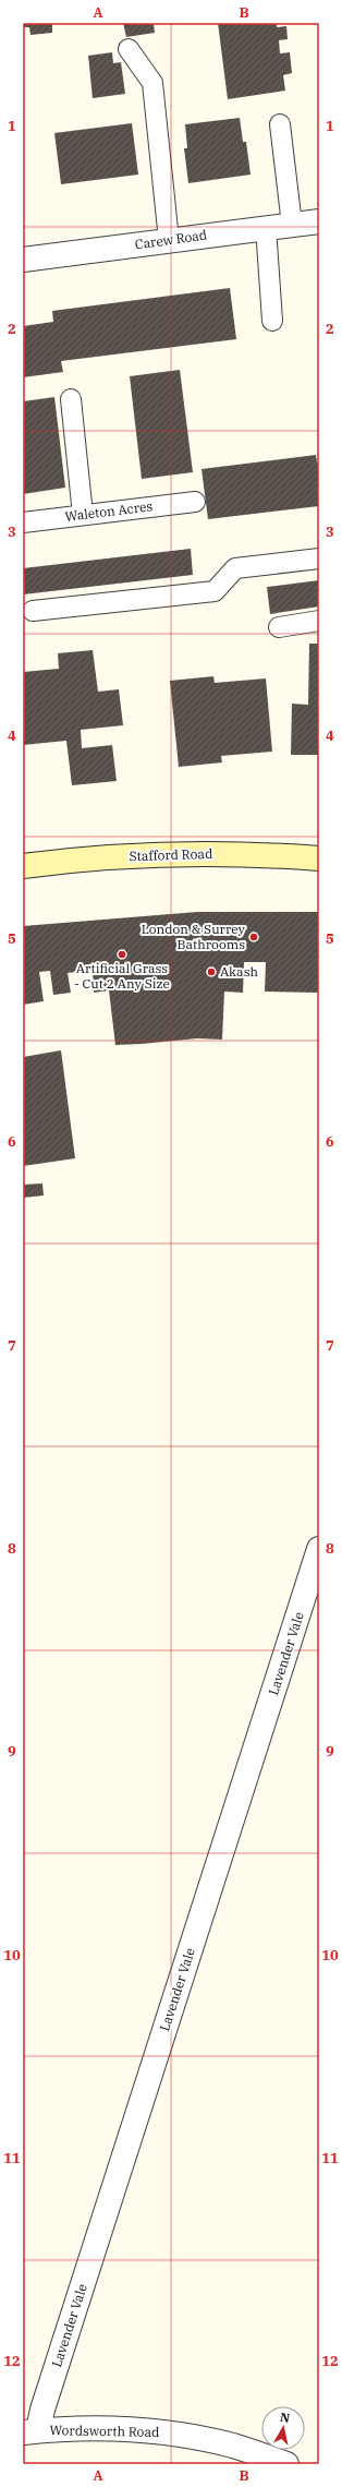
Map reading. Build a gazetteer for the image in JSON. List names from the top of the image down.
{
  "streets": {
    "main road": ["Stafford Road"],
    "street": ["Carew Road", "Lavender Vale", "Wordsworth Road"],
    "lane": ["Waleton Acres"]
  },
  "crossings": [
    ["Lavender Vale", "Wordsworth Road"]
  ],
  "places": ["London & Surrey Bathrooms", "Artificial Grass - Cut 2 Any Size", "Akash"],
  "north": "top",
  "grid": {
    "columns": ["A", "B"],
    "rows": [
      "1",
      "2",
      "3",
      "4",
      "5",
      "6",
      "7",
      "8",
      "9",
      "10",
      "11",
      "12"
    ]
  }
}
